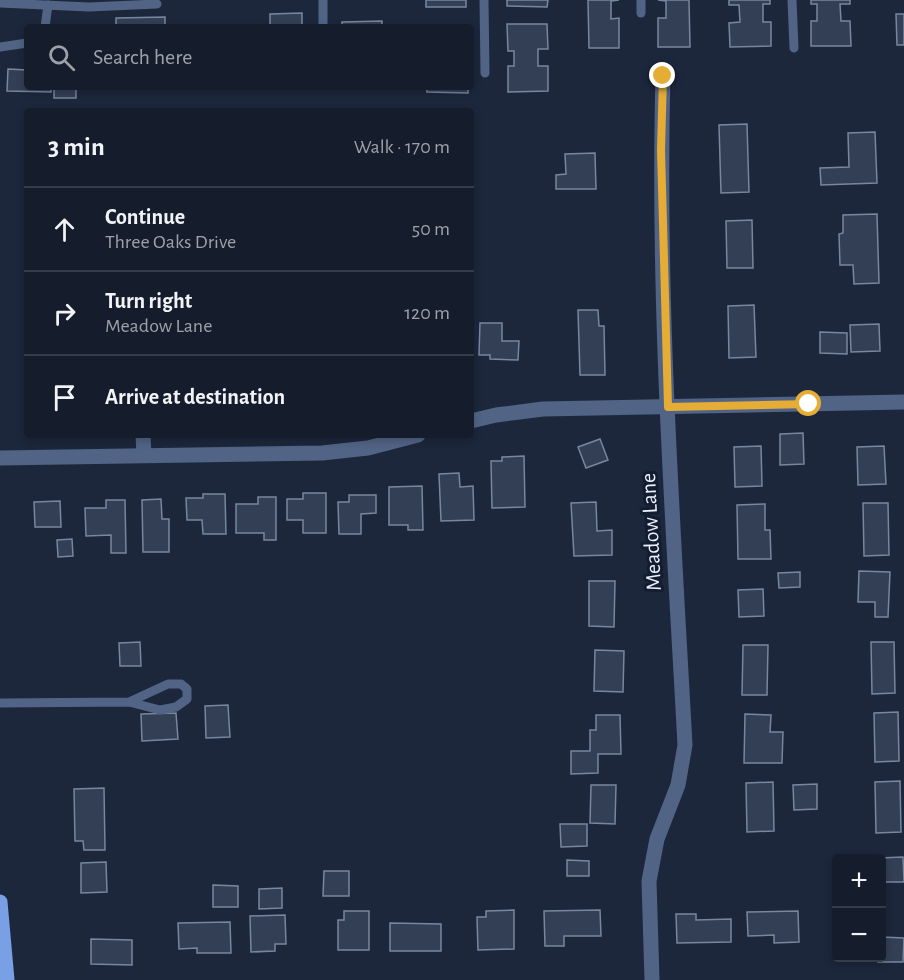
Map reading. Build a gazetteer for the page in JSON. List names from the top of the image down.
{
  "streets": {
    "street": ["Meadow Lane"]
  },
  "page": {
    "search": "Search here",
    "heading": ["3 min", "Walk · 170 m"],
    "list": [
      ["Continue", "Three Oaks Drive", "50 m"],
      ["Turn right", "Meadow Lane", "120 m"],
      "Arrive at destination"
    ],
    "map_buttons": ["+", "−"]
  }
}
